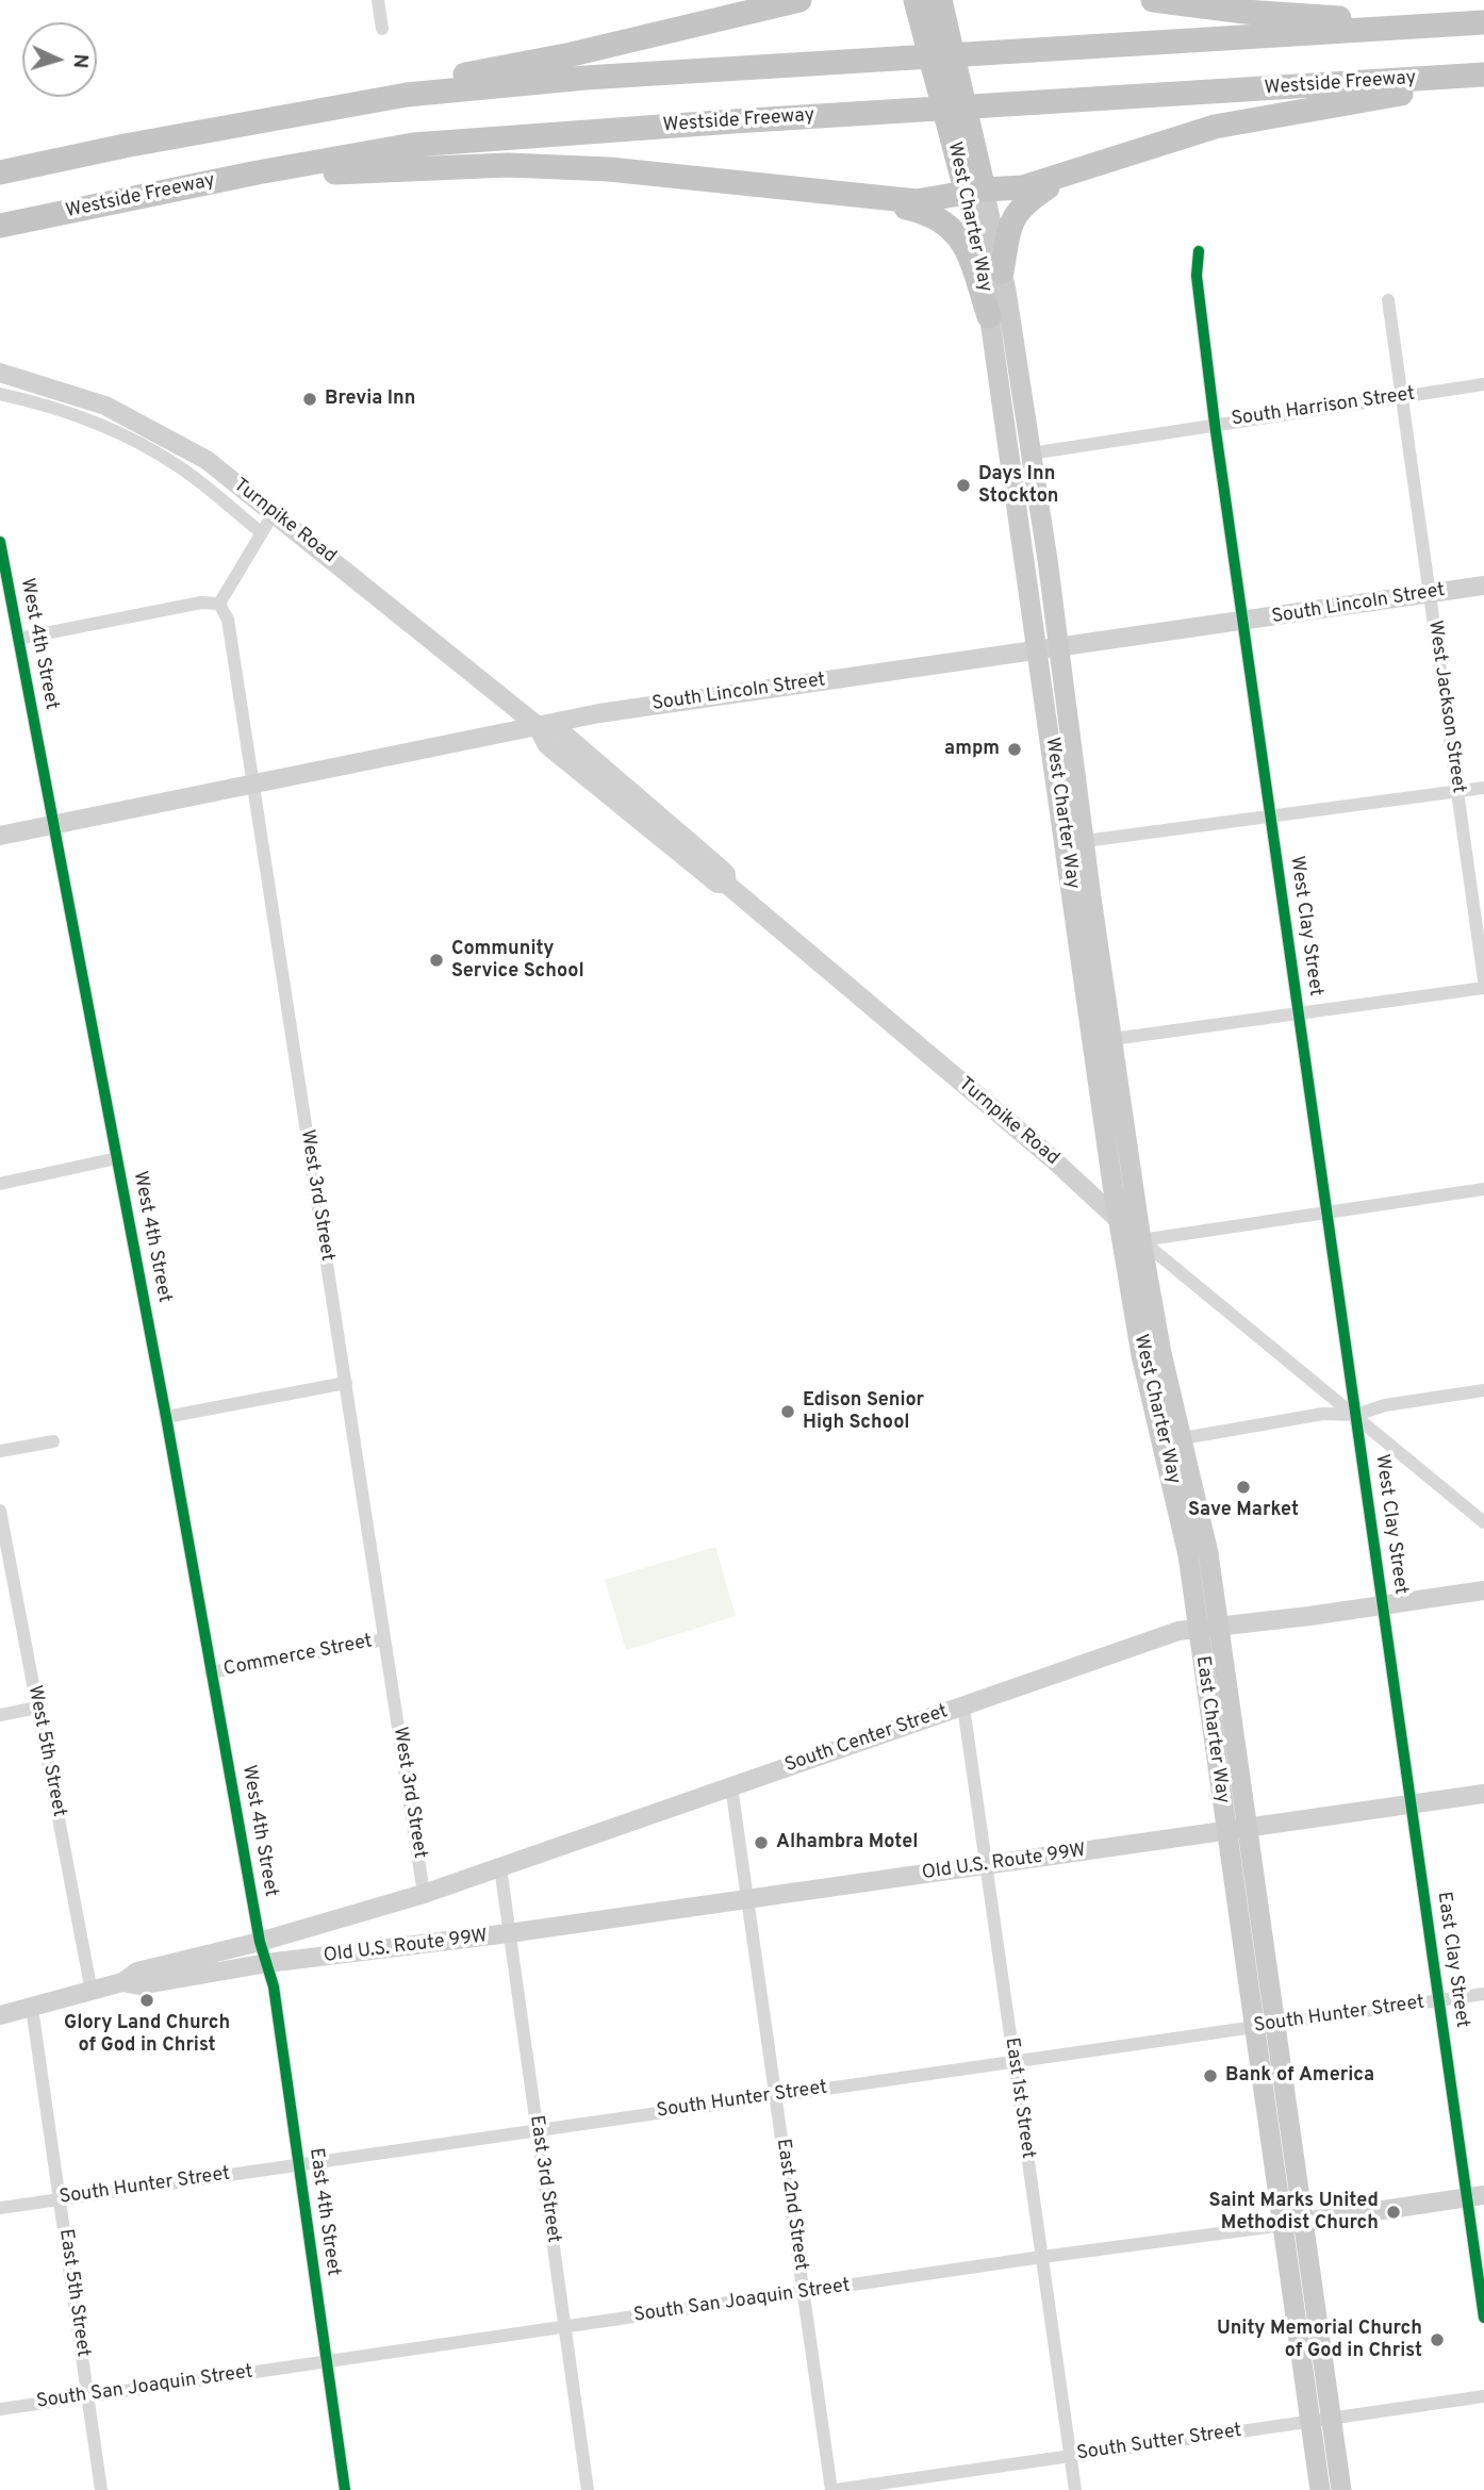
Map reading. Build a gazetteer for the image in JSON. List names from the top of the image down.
{
  "streets": {
    "highway": ["Westside Freeway", "West Charter Way"],
    "main road": ["East Charter Way"],
    "street": [
      "South Harrison Street",
      "Turnpike Road",
      "South Lincoln Street",
      "West 4th Street",
      "West Jackson Street",
      "West Clay Street",
      "West 3rd Street",
      "Commerce Street",
      "South Center Street",
      "West 5th Street",
      "Old U.S. Route 99W",
      "East Clay Street",
      "South Hunter Street",
      "East 1st Street",
      "East 3rd Street",
      "East 2nd Street",
      "East 4th Street",
      "East 5th Street",
      "South San Joaquin Street",
      "South Sutter Street"
    ]
  },
  "crossings": [
    ["West Charter Way", "South Harrison Street"],
    ["West Charter Way", "Turnpike Road"],
    ["West Charter Way", "South Lincoln Street"],
    ["West Charter Way", "East Charter Way"],
    ["West Charter Way", "South Center Street"],
    ["South Harrison Street", "West Jackson Street"],
    ["South Harrison Street", "West Clay Street"],
    ["Turnpike Road", "South Lincoln Street"],
    ["Turnpike Road", "West Clay Street"],
    ["South Lincoln Street", "West 4th Street"],
    ["South Lincoln Street", "West Jackson Street"],
    ["South Lincoln Street", "West Clay Street"],
    ["South Lincoln Street", "West 3rd Street"],
    ["West 4th Street", "Commerce Street"],
    ["West 4th Street", "South Center Street"],
    ["West 4th Street", "Old U.S. Route 99W"],
    ["West 4th Street", "East 4th Street"],
    ["West Clay Street", "South Center Street"],
    ["West Clay Street", "East Clay Street"],
    ["West 3rd Street", "Commerce Street"],
    ["West 3rd Street", "South Center Street"],
    ["East Charter Way", "South Center Street"],
    ["East Charter Way", "Old U.S. Route 99W"],
    ["South Center Street", "Old U.S. Route 99W"],
    ["South Center Street", "East Clay Street"],
    ["South Center Street", "East 1st Street"],
    ["South Center Street", "East 3rd Street"],
    ["South Center Street", "East 2nd Street"],
    ["South Center Street", "East 4th Street"],
    ["West 5th Street", "Old U.S. Route 99W"],
    ["Old U.S. Route 99W", "East Clay Street"],
    ["Old U.S. Route 99W", "East 1st Street"],
    ["Old U.S. Route 99W", "East 3rd Street"],
    ["Old U.S. Route 99W", "East 2nd Street"],
    ["Old U.S. Route 99W", "East 4th Street"],
    ["Old U.S. Route 99W", "East 5th Street"],
    ["East Clay Street", "South Hunter Street"],
    ["East Clay Street", "South San Joaquin Street"],
    ["South Hunter Street", "East 1st Street"],
    ["South Hunter Street", "East 3rd Street"],
    ["South Hunter Street", "East 2nd Street"],
    ["South Hunter Street", "East 4th Street"],
    ["South Hunter Street", "East 5th Street"],
    ["East 1st Street", "South San Joaquin Street"],
    ["East 1st Street", "South Sutter Street"],
    ["East 3rd Street", "South San Joaquin Street"],
    ["East 2nd Street", "South San Joaquin Street"],
    ["East 2nd Street", "South Sutter Street"],
    ["East 4th Street", "South San Joaquin Street"],
    ["East 5th Street", "South San Joaquin Street"]
  ],
  "places": [
    "Brevia Inn",
    "Days Inn Stockton",
    "ampm",
    "Community Service School",
    "Edison Senior High School",
    "Save Market",
    "Alhambra Motel",
    "Glory Land Church of God in Christ",
    "Bank of America",
    "Saint Marks United Methodist Church",
    "Unity Memorial Church of God in Christ"
  ],
  "north": "right"
}
